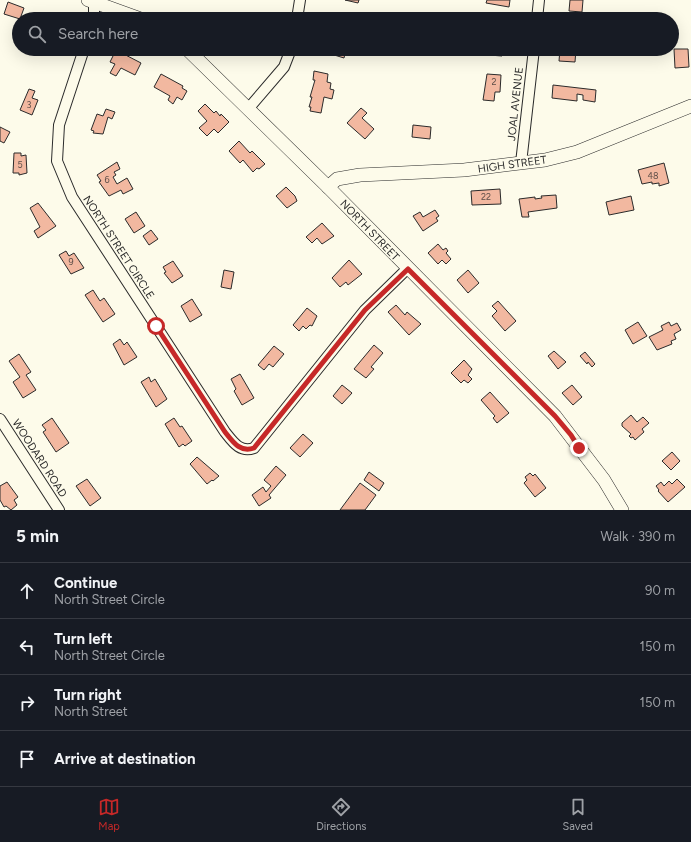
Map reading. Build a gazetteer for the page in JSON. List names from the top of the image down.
{
  "streets": {
    "street": [
      "JOAL AVENUE",
      "HIGH STREET",
      "NORTH STREET",
      "NORTH STREET CIRCLE",
      "WOODARD ROAD"
    ]
  },
  "crossings": [
    ["JOAL AVENUE", "HIGH STREET"],
    ["HIGH STREET", "NORTH STREET"],
    ["NORTH STREET", "NORTH STREET CIRCLE"]
  ],
  "house_numbers": [
    "2",
    "3",
    "5",
    "48",
    "6",
    "22",
    "9"
  ],
  "page": {
    "search": "Search here",
    "heading": ["5 min", "Walk · 390 m"],
    "list": [
      ["Continue", "North Street Circle", "90 m"],
      ["Turn left", "North Street Circle", "150 m"],
      ["Turn right", "North Street", "150 m"],
      "Arrive at destination"
    ],
    "nav": ["Map", "Directions", "Saved"]
  }
}
